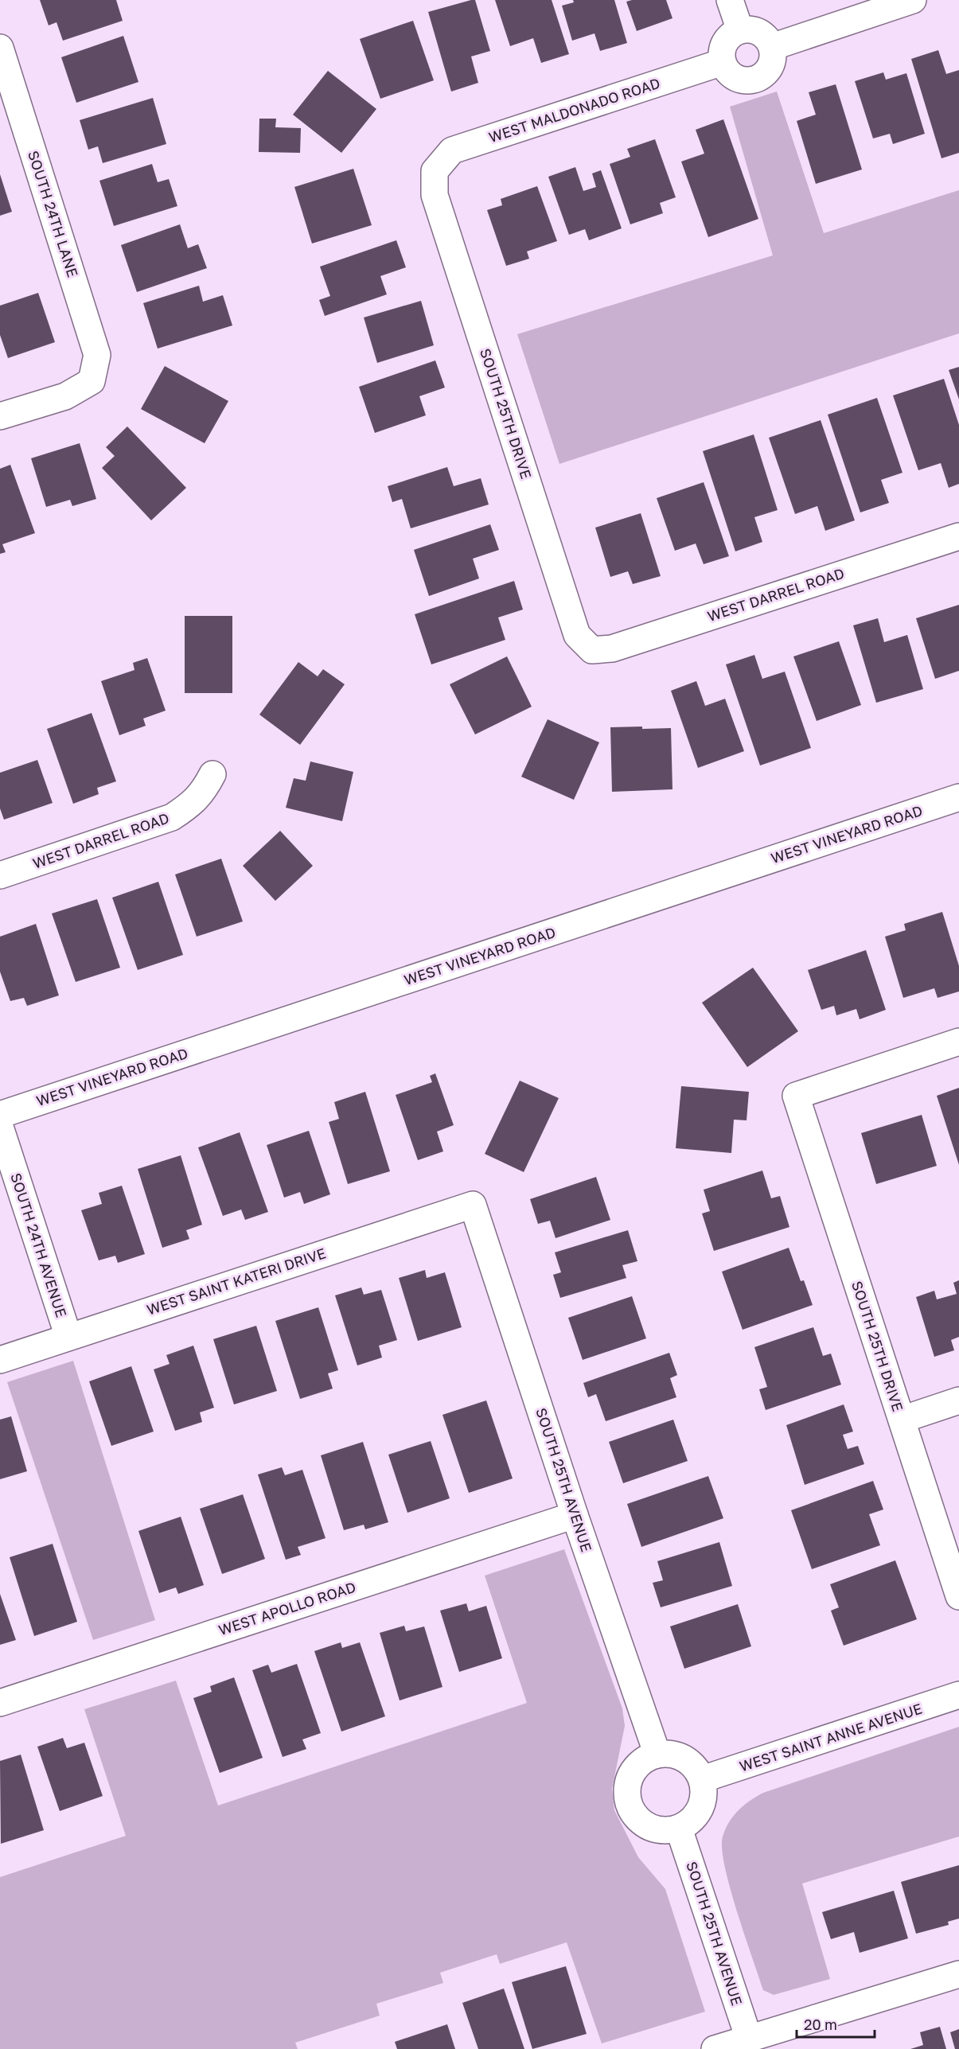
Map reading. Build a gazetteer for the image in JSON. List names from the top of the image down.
{
  "streets": {
    "street": [
      "WEST MALDONADO ROAD",
      "SOUTH 24TH LANE",
      "SOUTH 25TH DRIVE",
      "WEST DARREL ROAD",
      "WEST VINEYARD ROAD",
      "SOUTH 24TH AVENUE",
      "WEST SAINT KATERI DRIVE",
      "SOUTH 25TH AVENUE",
      "WEST APOLLO ROAD",
      "WEST SAINT ANNE AVENUE"
    ]
  },
  "crossings": [
    ["WEST MALDONADO ROAD", "SOUTH 25TH DRIVE"],
    ["SOUTH 25TH DRIVE", "WEST DARREL ROAD"],
    ["SOUTH 24TH AVENUE", "WEST SAINT KATERI DRIVE"],
    ["WEST SAINT KATERI DRIVE", "SOUTH 25TH AVENUE"],
    ["SOUTH 25TH AVENUE", "WEST APOLLO ROAD"],
    ["SOUTH 25TH AVENUE", "WEST SAINT ANNE AVENUE"]
  ],
  "scale_bar": "20 m"
}
